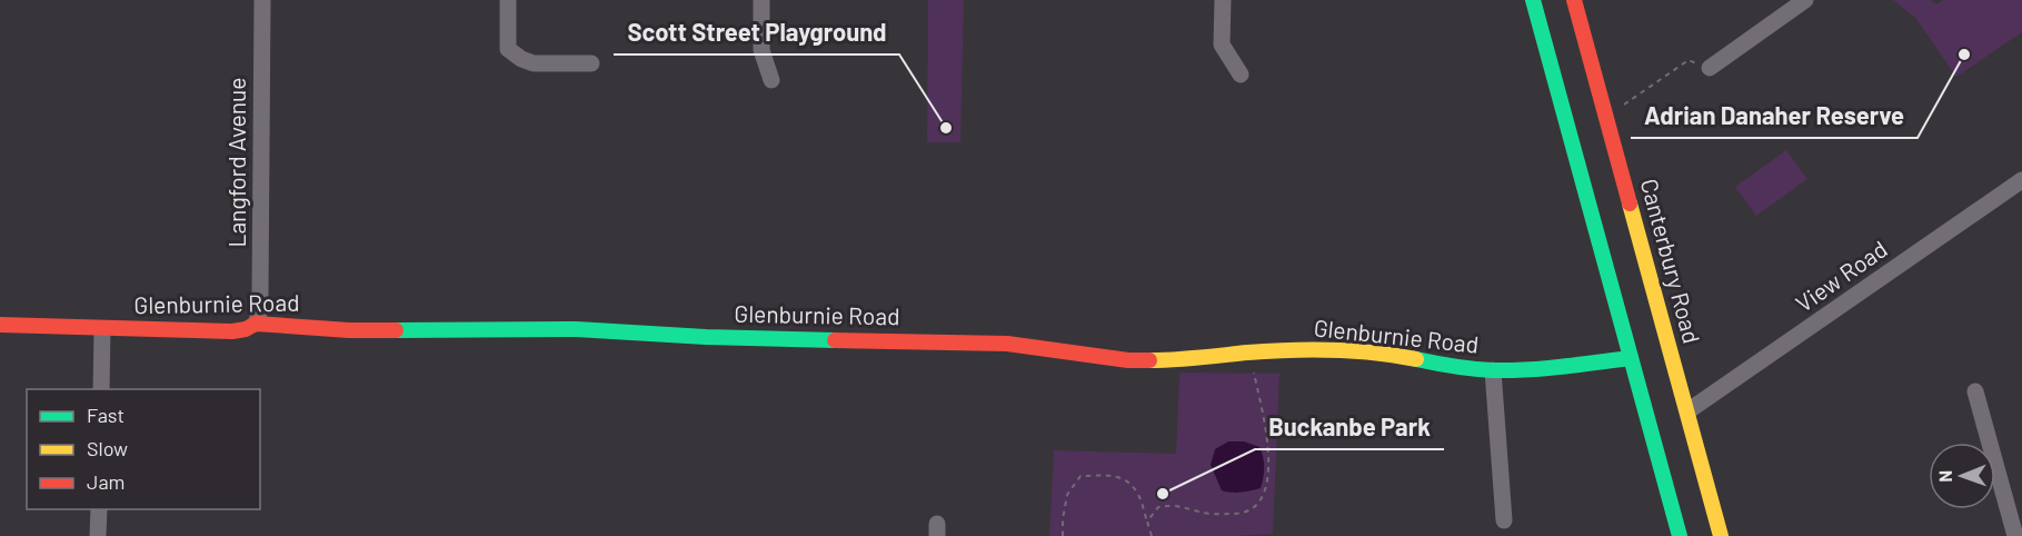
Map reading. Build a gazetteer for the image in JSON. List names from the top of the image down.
{
  "streets": {
    "street": [
      "Langford Avenue",
      "Canterbury Road",
      "View Road",
      "Glenburnie Road"
    ]
  },
  "crossings": [
    ["Langford Avenue", "Glenburnie Road"],
    ["Canterbury Road", "View Road"]
  ],
  "places": ["Adrian Danaher Reserve", "Scott Street Playground", "Buckanbe Park"],
  "legend": ["Fast", "Slow", "Jam"],
  "north": "left"
}
